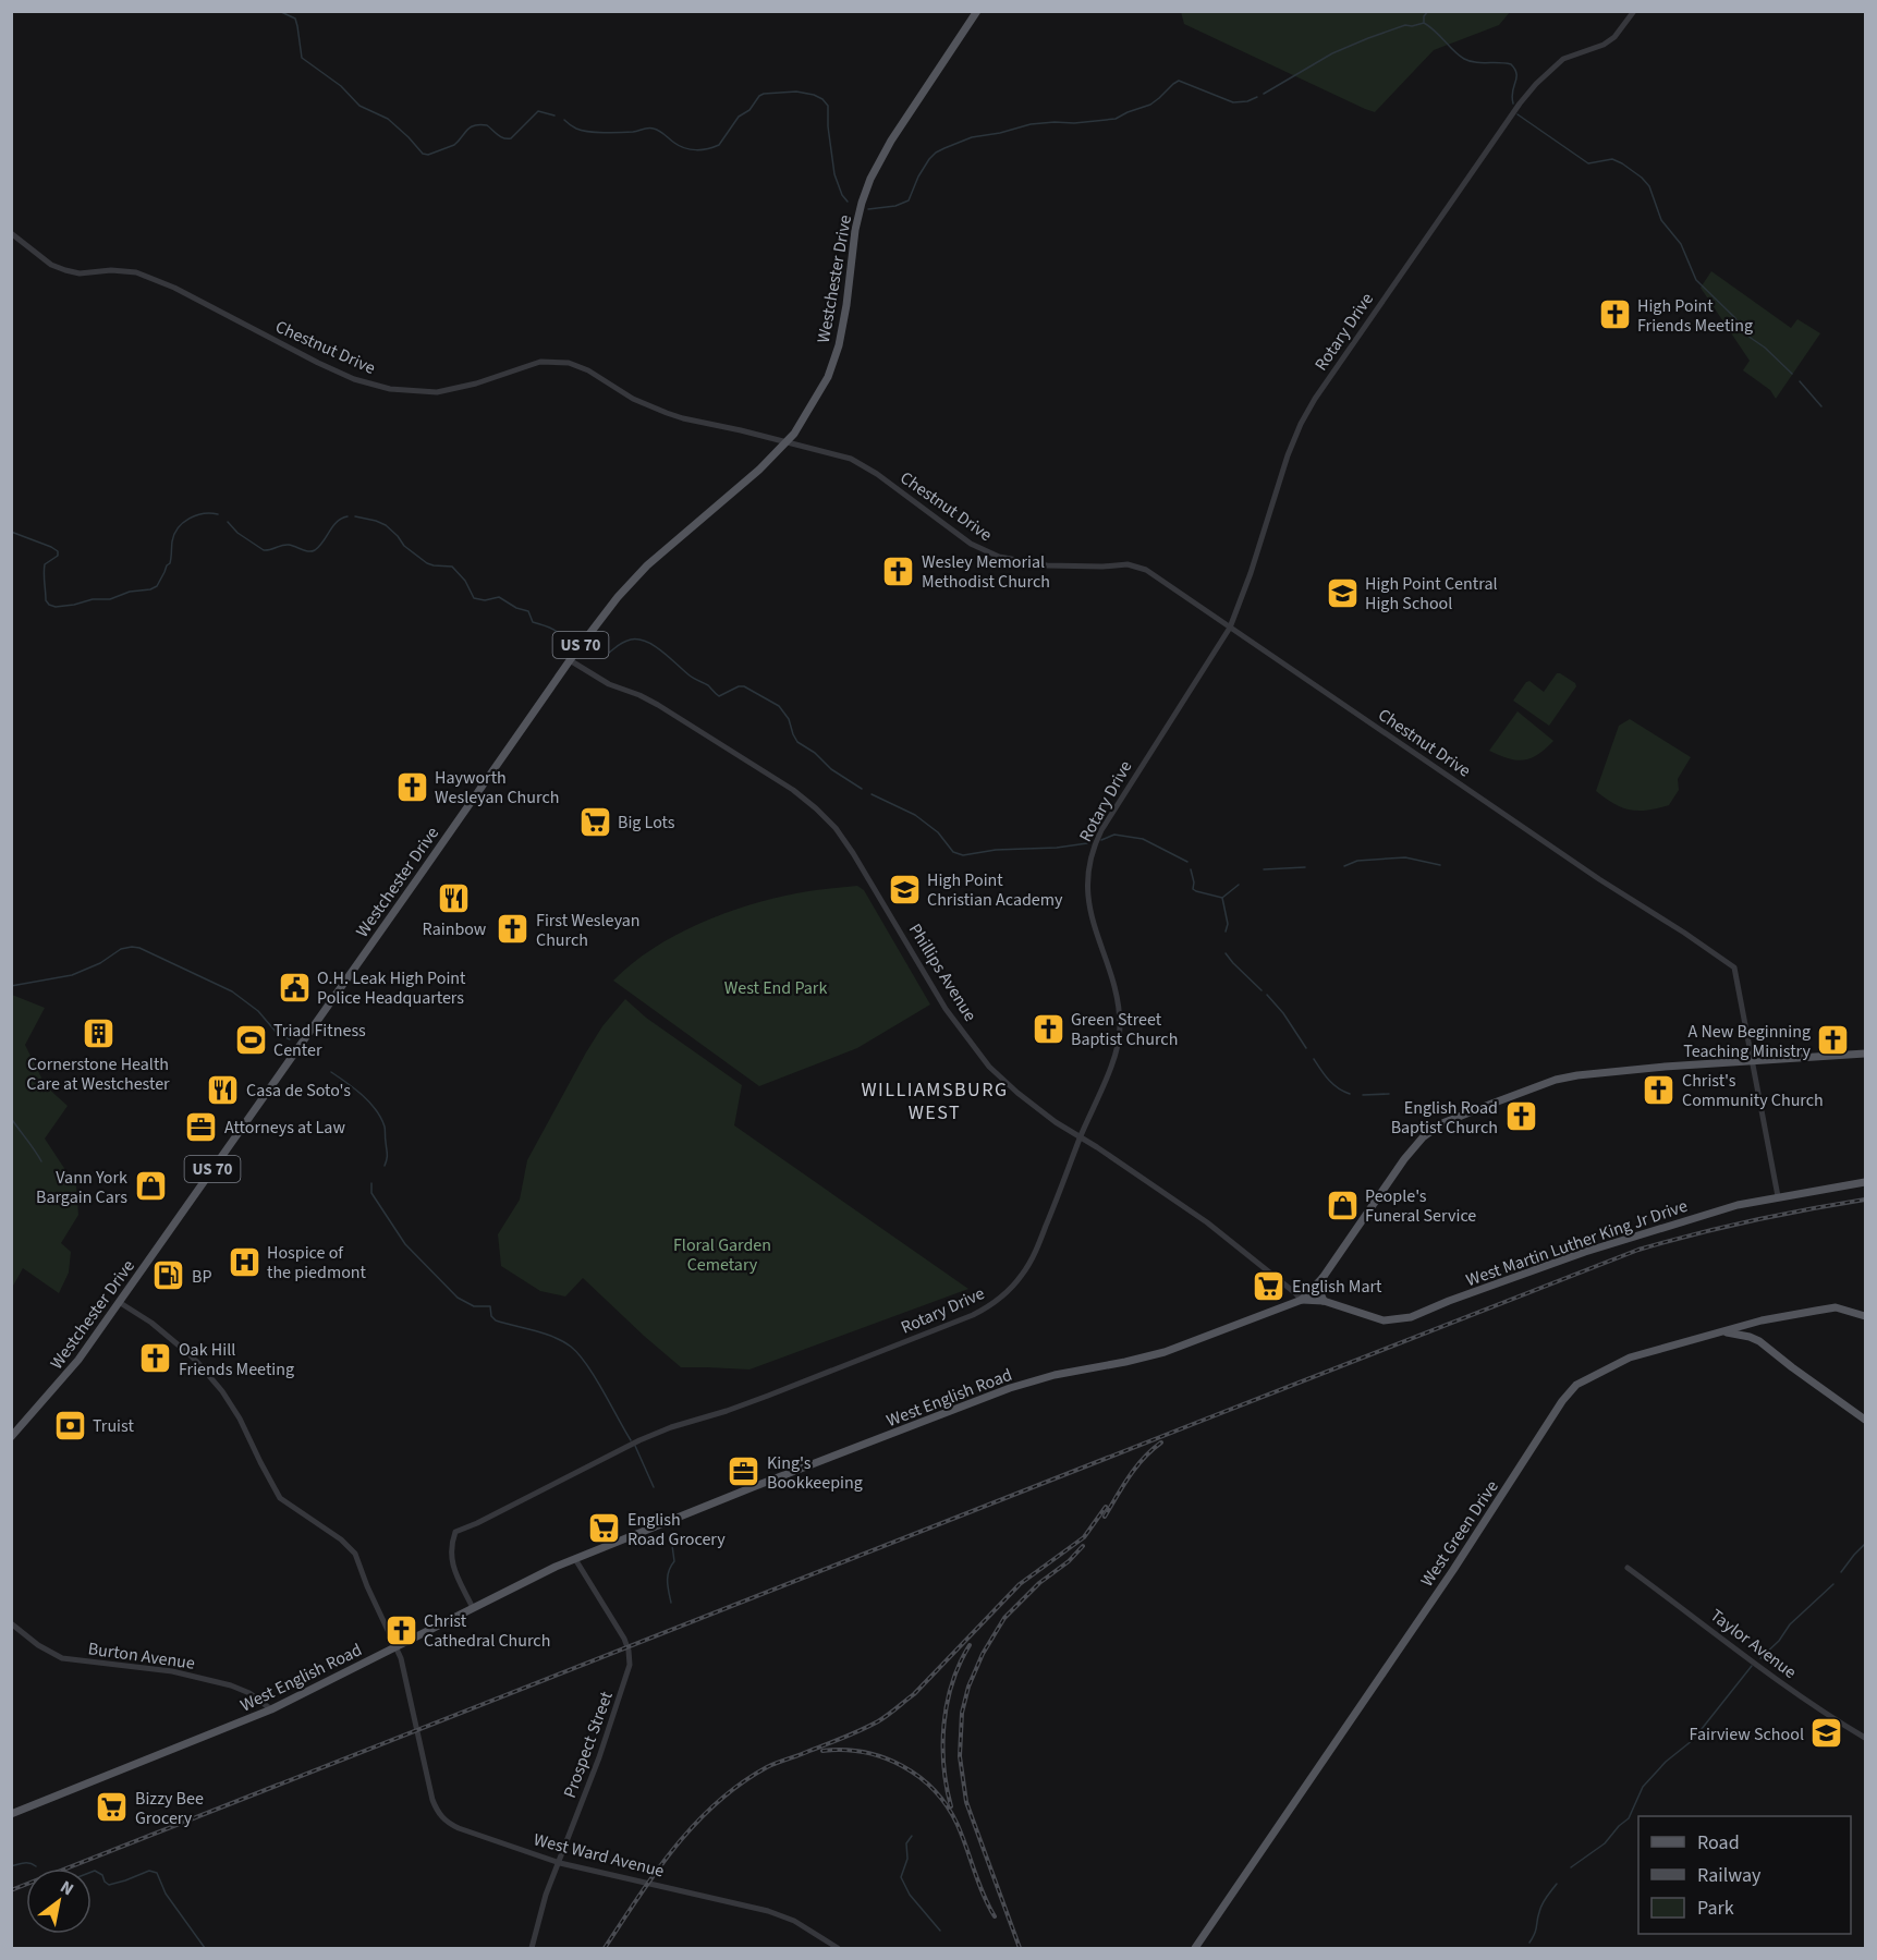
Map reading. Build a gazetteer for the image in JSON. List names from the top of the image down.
{
  "streets": {
    "main road": [
      "Westchester Drive",
      "US 70",
      "West Martin Luther King Jr Drive",
      "West English Road",
      "West Green Drive"
    ],
    "street": [
      "Rotary Drive",
      "Chestnut Drive",
      "Phillips Avenue",
      "Taylor Avenue",
      "Burton Avenue",
      "Prospect Street",
      "West Ward Avenue"
    ]
  },
  "crossings": [
    ["Westchester Drive", "Chestnut Drive"],
    ["Westchester Drive", "Phillips Avenue"],
    ["Westchester Drive", "West Ward Avenue"],
    ["Rotary Drive", "Chestnut Drive"],
    ["Rotary Drive", "Phillips Avenue"],
    ["Rotary Drive", "West English Road"],
    ["Chestnut Drive", "West Martin Luther King Jr Drive"],
    ["Chestnut Drive", "West English Road"],
    ["Phillips Avenue", "West Martin Luther King Jr Drive"],
    ["Phillips Avenue", "West English Road"],
    ["West Martin Luther King Jr Drive", "West English Road"],
    ["West English Road", "Burton Avenue"],
    ["West English Road", "Prospect Street"],
    ["West English Road", "West Ward Avenue"],
    ["Prospect Street", "West Ward Avenue"]
  ],
  "districts": ["WILLIAMSBURG WEST"],
  "parks": ["West End Park", "Floral Garden Cemetary"],
  "places": {
    "church": [
      "High Point Friends Meeting",
      "Wesley Memorial Methodist Church",
      "Hayworth Wesleyan Church",
      "First Wesleyan Church",
      "Green Street Baptist Church",
      "A New Beginning Teaching Ministry",
      "Christ's Community Church",
      "English Road Baptist Church",
      "Oak Hill Friends Meeting",
      "Christ Cathedral Church"
    ],
    "school or university": ["High Point Central High School", "High Point Christian Academy", "Fairview School"],
    "supermarket": [
      "Big Lots",
      "English Mart",
      "English Road Grocery",
      "Bizzy Bee Grocery"
    ],
    "restaurant": ["Rainbow", "Casa de Soto's"],
    "public building": ["O.H. Leak High Point Police Headquarters"],
    "building": ["Cornerstone Health Care at Westchester"],
    "sports": ["Triad Fitness Center"],
    "office": ["Attorneys at Law", "King's Bookkeeping"],
    "shop": ["Vann York Bargain Cars", "People's Funeral Service"],
    "hospital": ["Hospice of the piedmont"],
    "fuel station": ["BP"],
    "bank": ["Truist"]
  },
  "legend": ["Road", "Railway", "Park"],
  "north": "top right"
}
